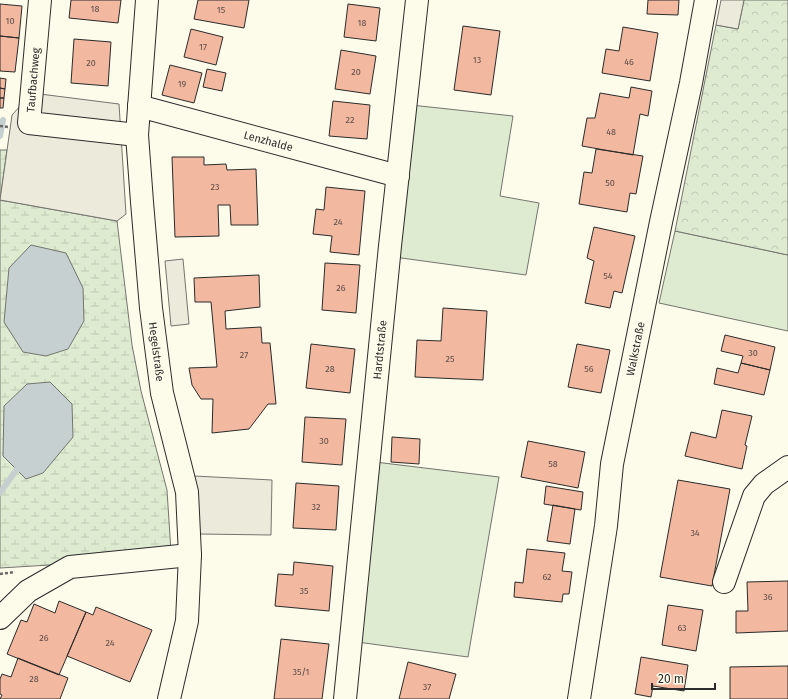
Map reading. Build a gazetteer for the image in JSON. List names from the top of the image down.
{
  "streets": {
    "street": [
      "Taufbachweg",
      "Lenzhalde",
      "Walkstraße",
      "Hardtstraße",
      "Hegelstraße"
    ]
  },
  "crossings": [
    ["Taufbachweg", "Hegelstraße"],
    ["Lenzhalde", "Hardtstraße"],
    ["Lenzhalde", "Hegelstraße"]
  ],
  "house_numbers": [
    "18",
    "15",
    "10",
    "18",
    "17",
    "13",
    "46",
    "20",
    "20",
    "19",
    "22",
    "48",
    "50",
    "23",
    "24",
    "54",
    "26",
    "30",
    "27",
    "25",
    "28",
    "56",
    "30",
    "58",
    "32",
    "34",
    "62",
    "35",
    "36",
    "63",
    "26",
    "24",
    "35/1",
    "28",
    "37"
  ],
  "scale_bar": "20 m"
}
